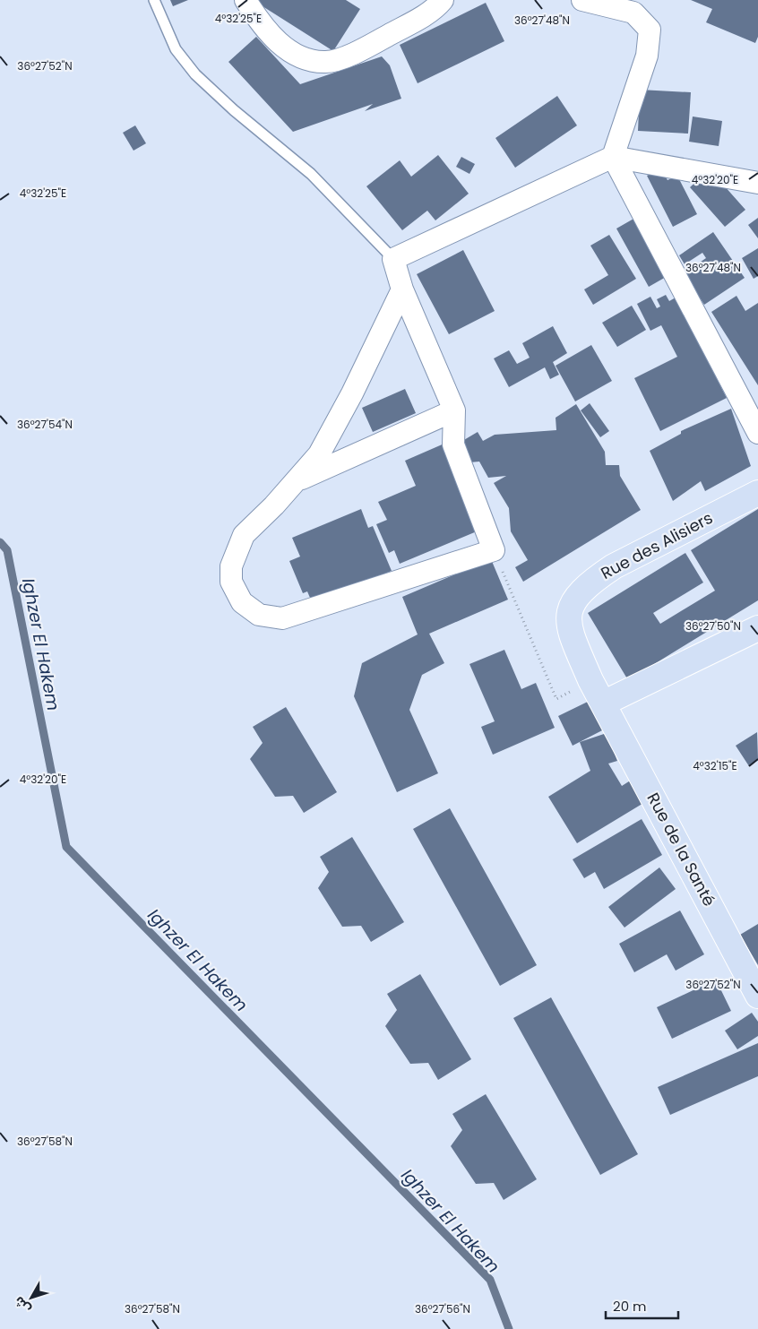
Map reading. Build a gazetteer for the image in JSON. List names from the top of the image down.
{
  "streets": {
    "main road": ["Rue des Alisiers", "Rue de la Santé"]
  },
  "crossings": [
    ["Rue des Alisiers", "Rue de la Santé"]
  ],
  "water": ["Ighzer El Hakem"],
  "scale_bar": "20 m",
  "north": "bottom left",
  "coordinates": [
    "4°32'25\"E",
    "36°27'48\"N",
    "36°27'52\"N",
    "4°32'20\"E",
    "36°27'54\"N",
    "36°27'50\"N",
    "4°32'15\"E",
    "36°27'58\"N",
    "36°27'56\"N"
  ]
}
